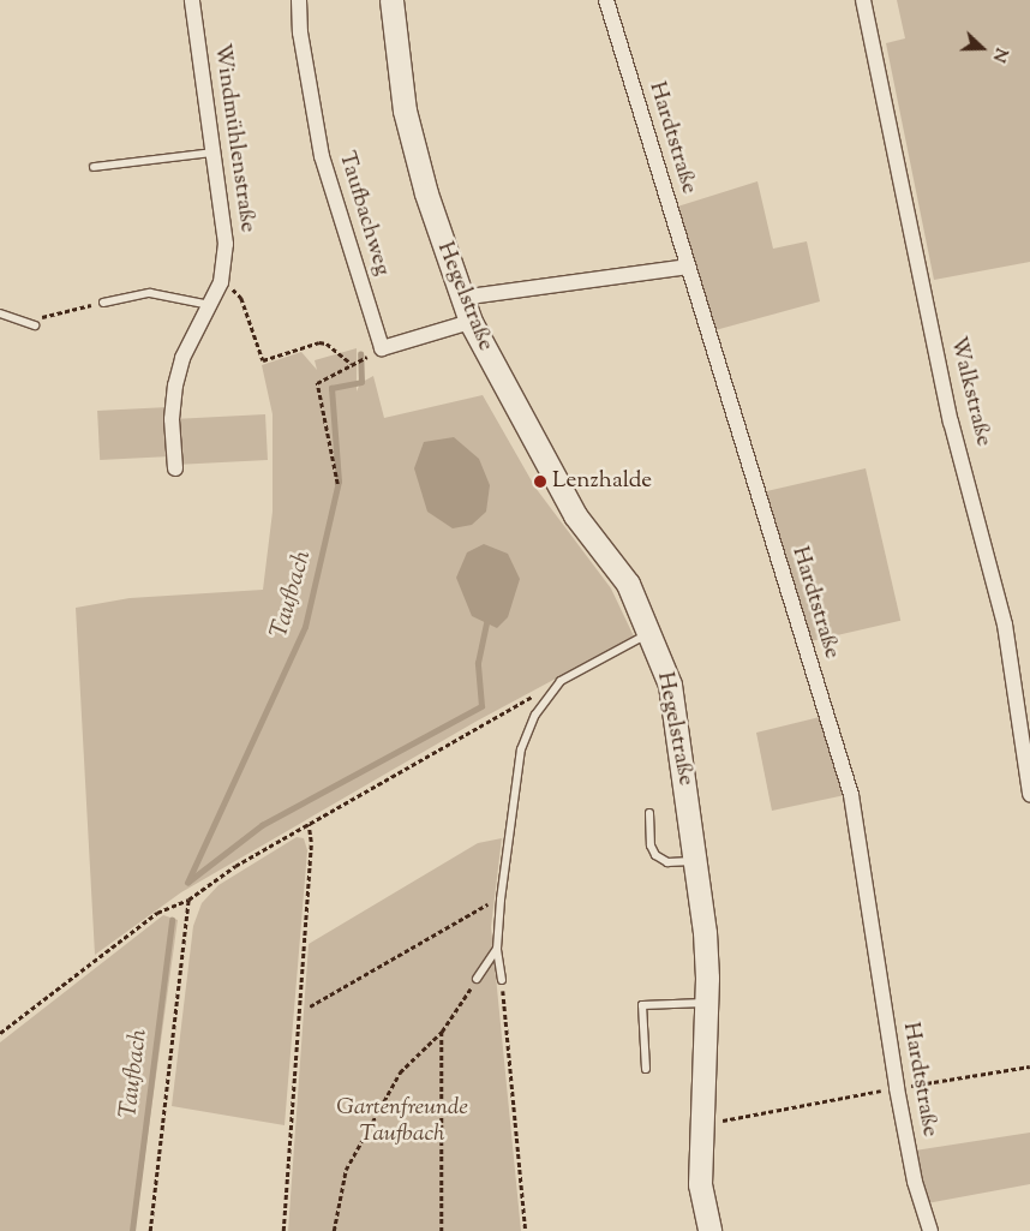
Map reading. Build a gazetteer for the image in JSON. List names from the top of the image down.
{
  "streets": {
    "street": [
      "Windmühlenstraße",
      "Hardtstraße",
      "Taufbachweg",
      "Hegelstraße",
      "Walkstraße"
    ]
  },
  "crossings": [
    ["Taufbachweg", "Hegelstraße"]
  ],
  "water": ["Taufbach"],
  "parks": ["Gartenfreunde Taufbach"],
  "places": ["Lenzhalde"],
  "north": "right"
}
